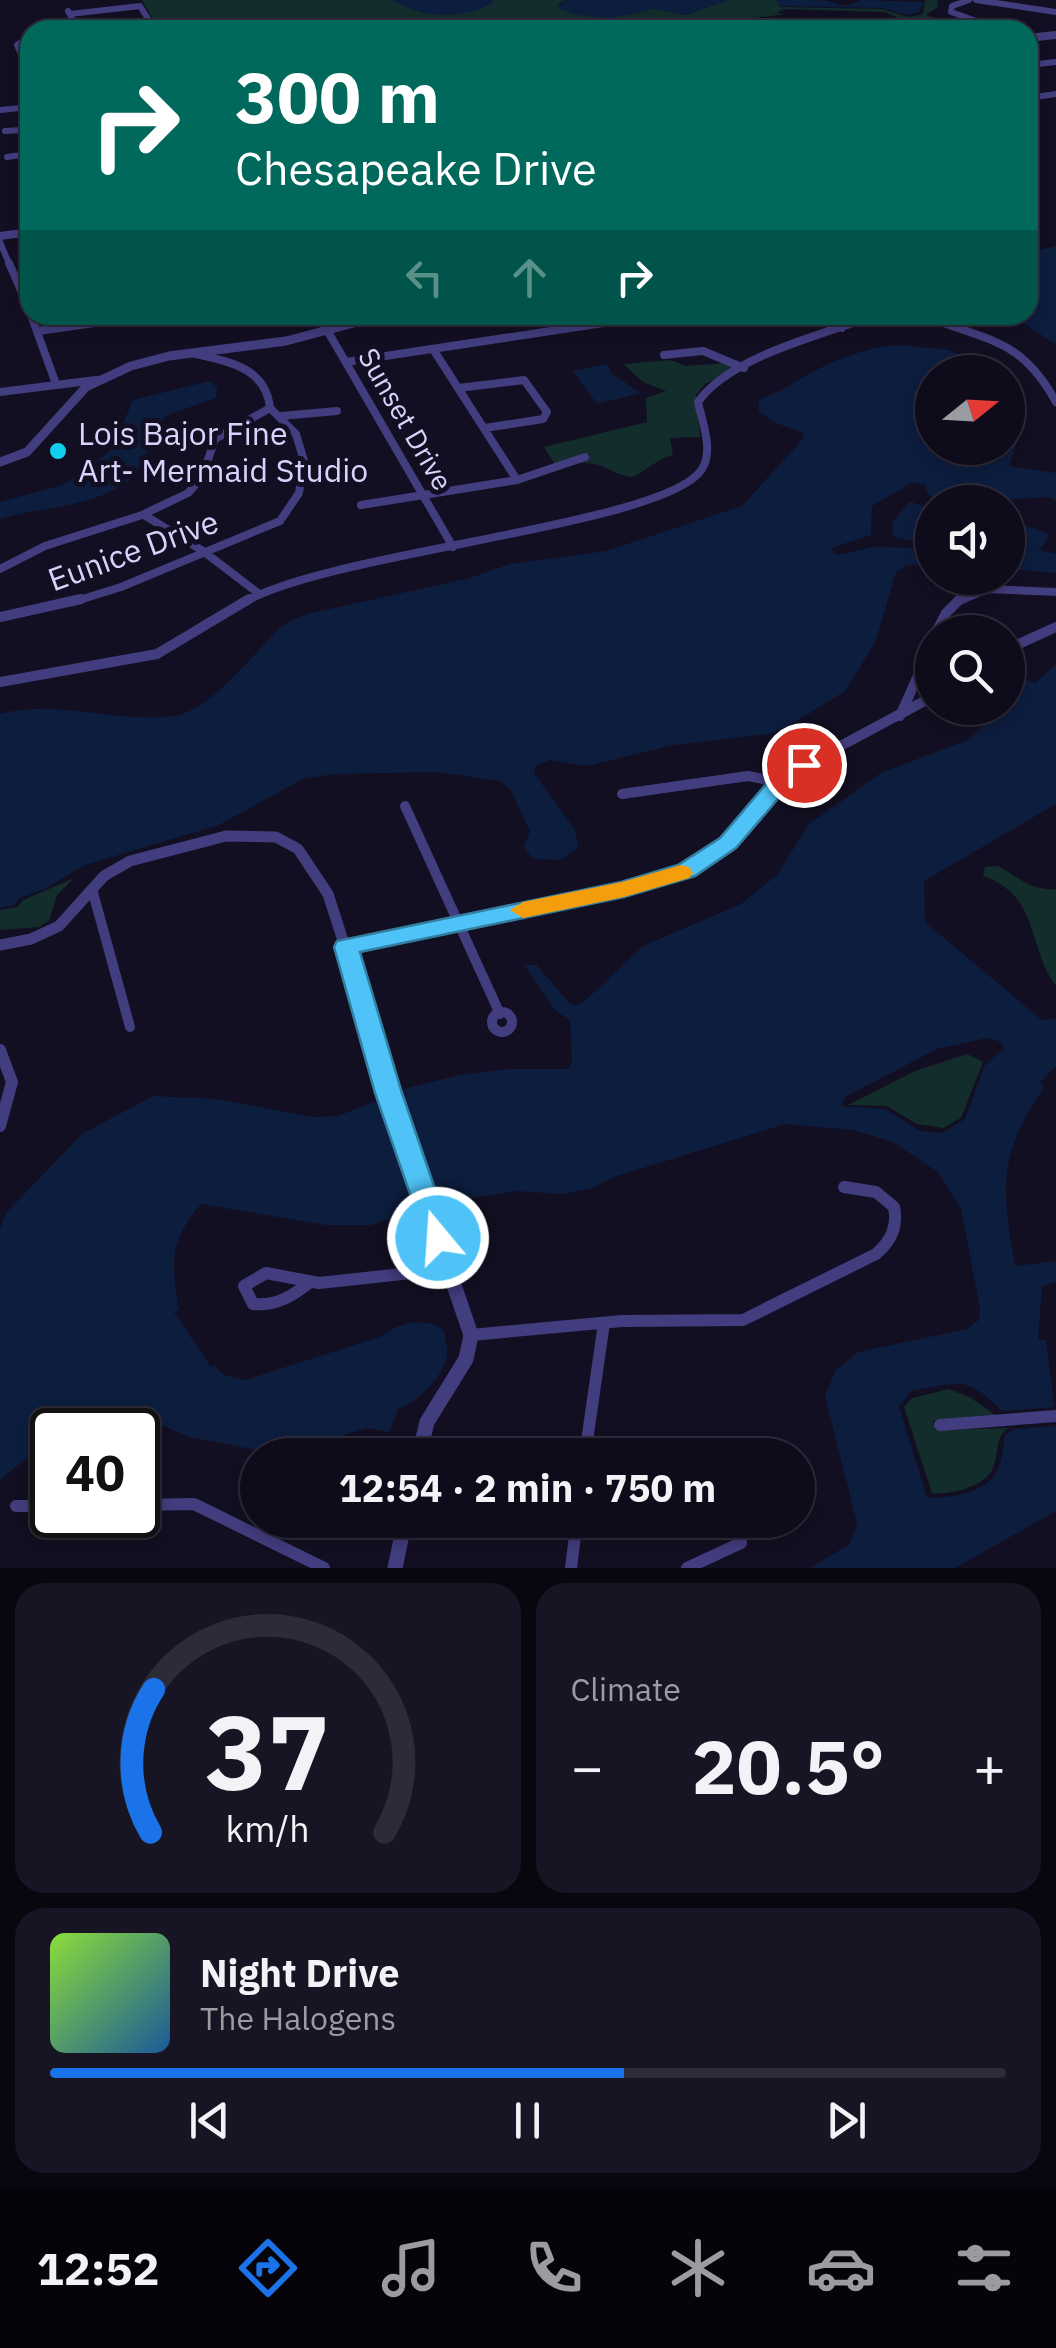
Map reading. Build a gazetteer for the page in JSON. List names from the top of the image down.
{
  "streets": {
    "street": ["Sunset Drive", "Eunice Drive"]
  },
  "places": ["Lois Bajor Fine Art- Mermaid Studio"],
  "north": "right",
  "page": {
    "turn": ["300 m", "Chesapeake Drive"],
    "limit": "40",
    "trip": "12:54 · 2 min · 750 m",
    "tile": "Climate",
    "heat": ["−", "20.5°", "+"],
    "song": ["Night Drive", "The Halogens"],
    "tabs": "12:52",
    "gauge": ["37", "km/h"]
  }
}
